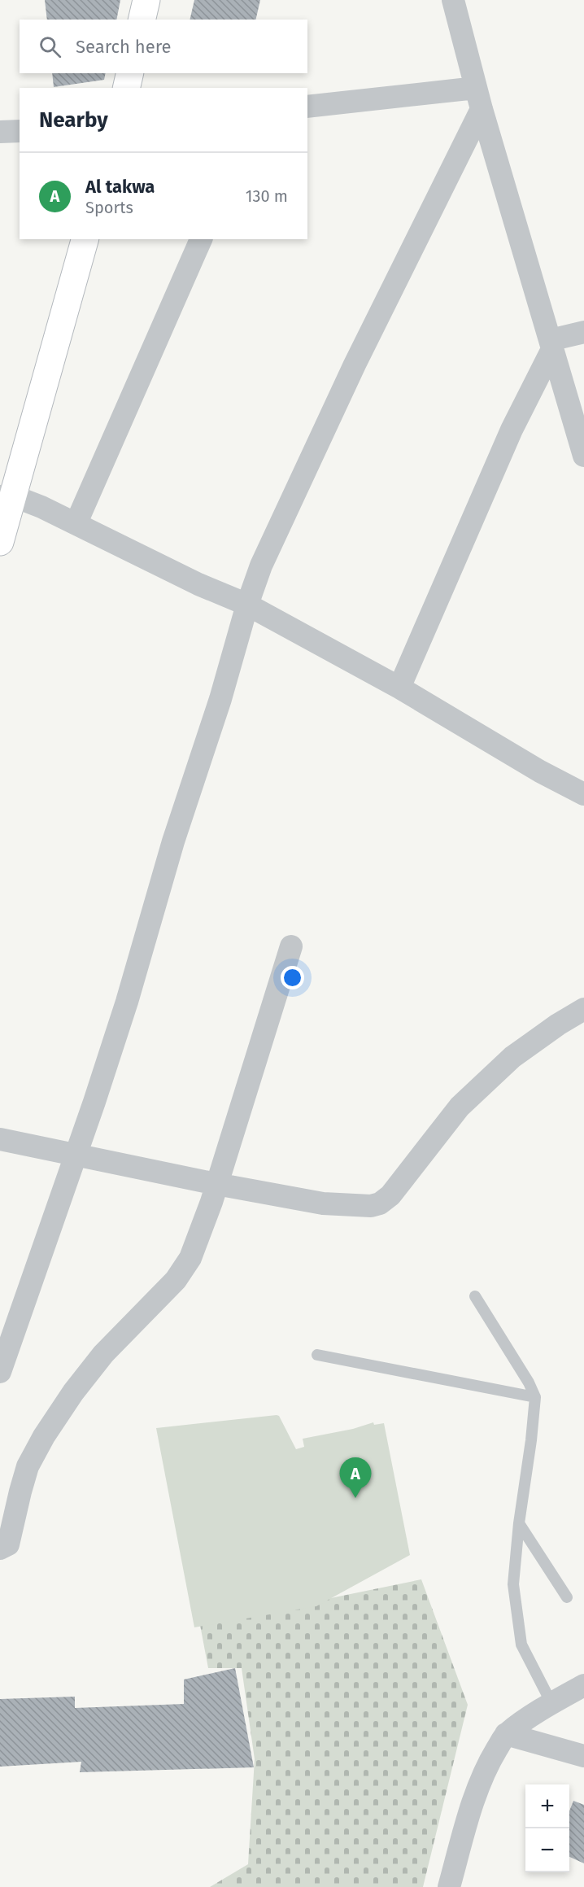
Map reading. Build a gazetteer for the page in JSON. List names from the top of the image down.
{
  "page": {
    "search": "Search here",
    "heading": "Nearby",
    "list": [
      {
        "mark": "A",
        "name": "Al takwa",
        "note": "Sports",
        "value": "130 m"
      }
    ],
    "pins": "A",
    "map_buttons": ["+", "−"]
  }
}
